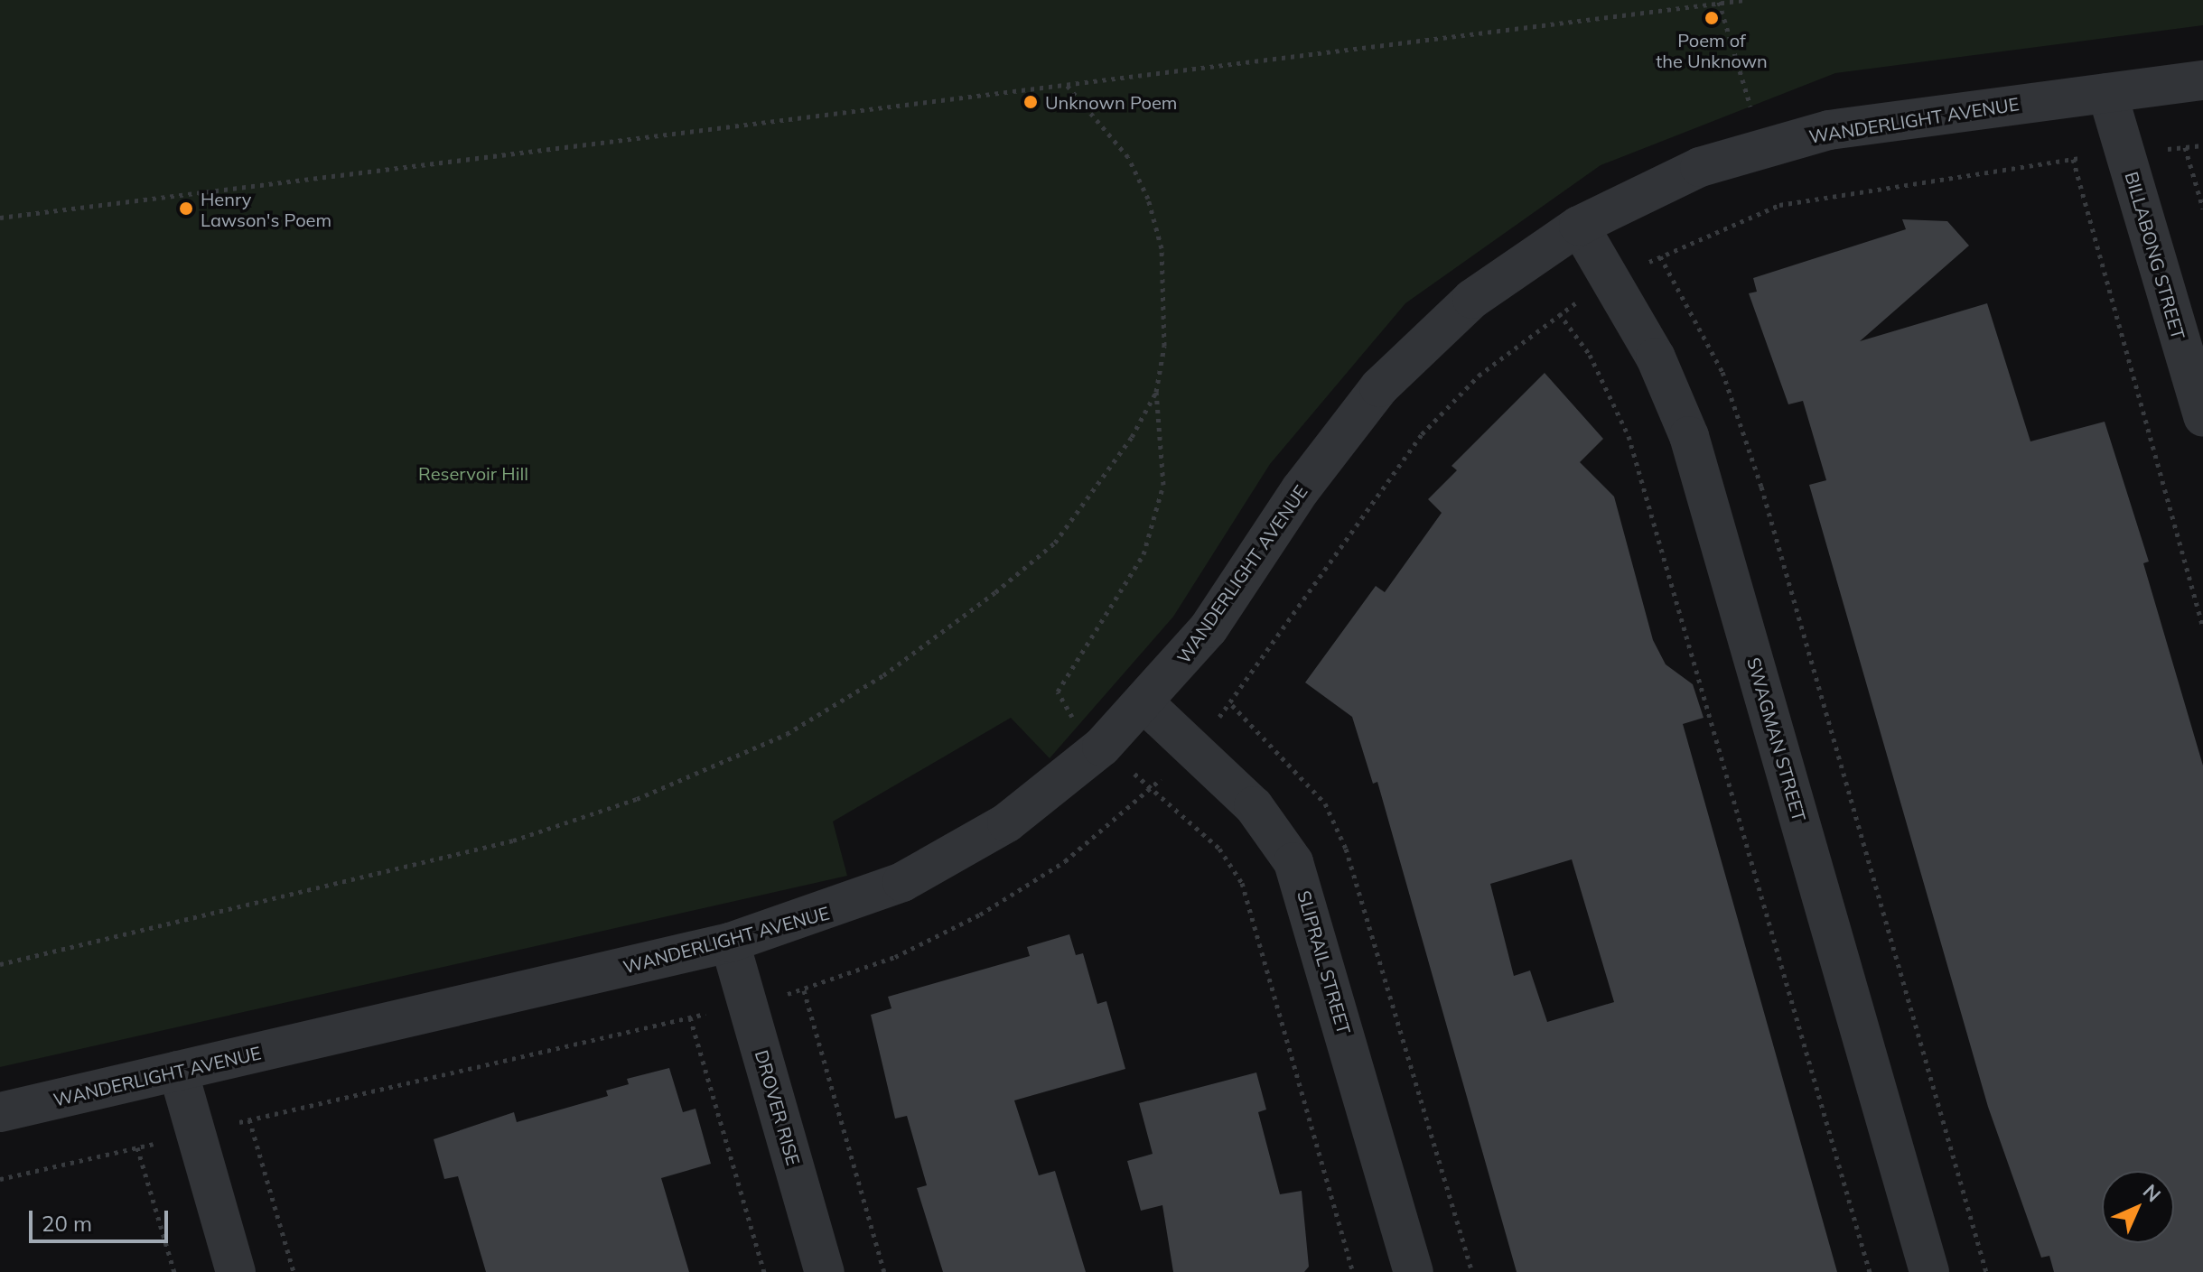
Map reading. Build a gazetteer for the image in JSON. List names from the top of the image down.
{
  "streets": {
    "street": [
      "WANDERLIGHT AVENUE",
      "BILLABONG STREET",
      "SWAGMAN STREET",
      "SLIPRAIL STREET",
      "DROVER RISE"
    ]
  },
  "crossings": [
    ["WANDERLIGHT AVENUE", "BILLABONG STREET"],
    ["WANDERLIGHT AVENUE", "SWAGMAN STREET"],
    ["WANDERLIGHT AVENUE", "SLIPRAIL STREET"],
    ["WANDERLIGHT AVENUE", "DROVER RISE"]
  ],
  "parks": ["Reservoir Hill"],
  "places": ["Poem of the Unknown", "Unknown Poem", "Henry Lawson's Poem"],
  "scale_bar": "20 m",
  "north": "top right"
}
